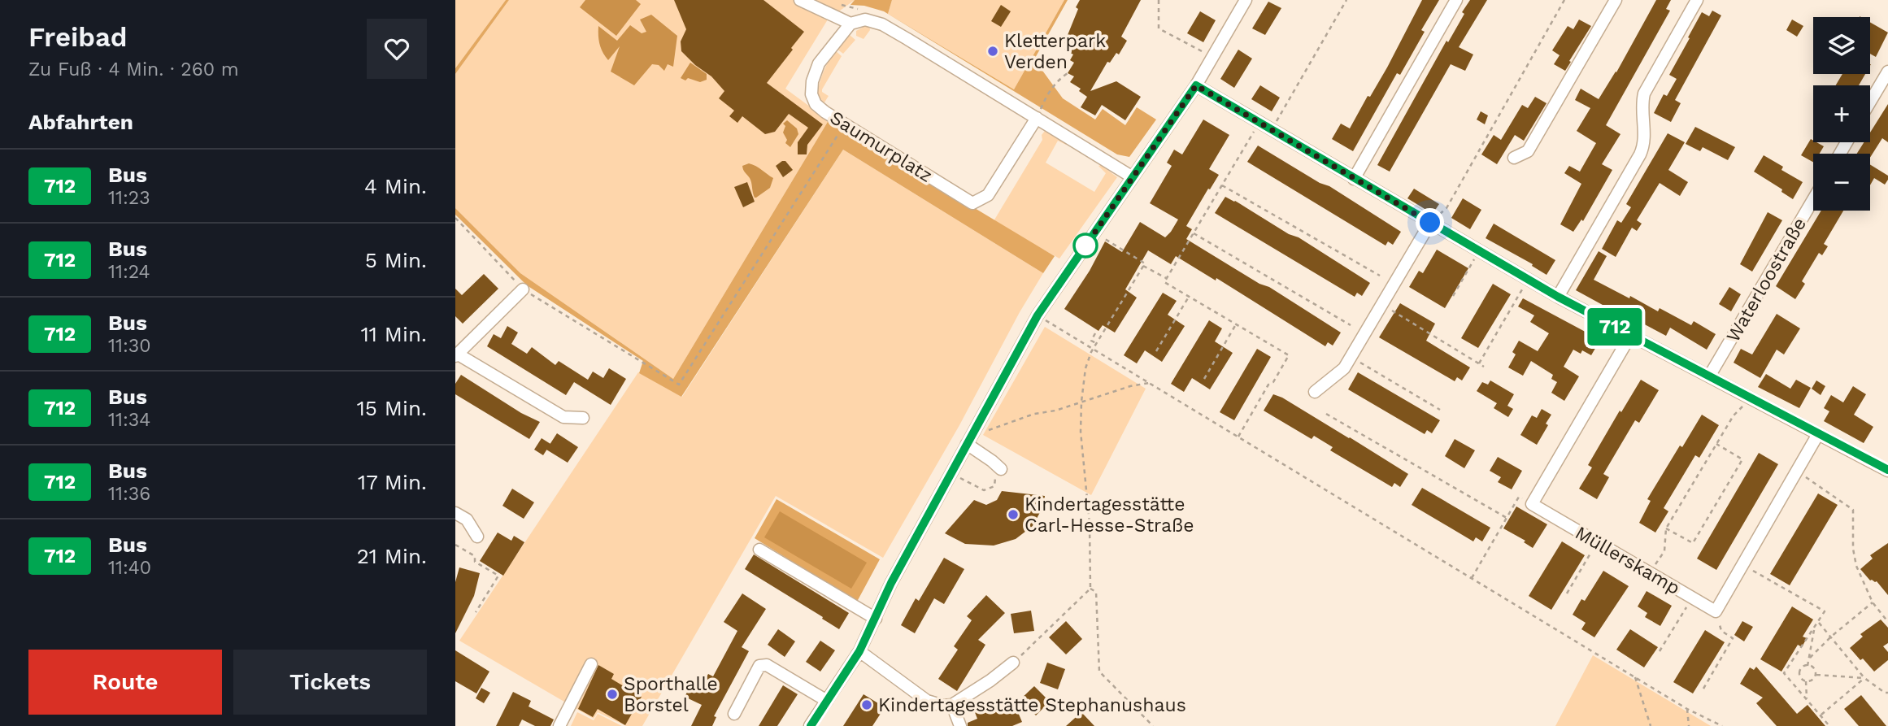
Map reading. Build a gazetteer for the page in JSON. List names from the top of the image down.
{
  "streets": {
    "street": ["Saumurplatz", "Waterloostraße", "Müllerskamp"]
  },
  "places": [
    "Kletterpark Verden",
    "Kindertagesstätte Carl-Hesse-Straße",
    "Sporthalle Borstel",
    "Kindertagesstätte Stephanushaus"
  ],
  "lines": ["bus line 712"],
  "page": {
    "heading": [
      ["Freibad", "Zu Fuß · 4 Min. · 260 m"],
      "Abfahrten"
    ],
    "on_map": "712",
    "map_buttons": ["+", "−"],
    "list": [
      {
        "mark": "712",
        "name": "Bus",
        "note": "11:23",
        "value": "4 Min."
      },
      {
        "mark": "712",
        "name": "Bus",
        "note": "11:24",
        "value": "5 Min."
      },
      {
        "mark": "712",
        "name": "Bus",
        "note": "11:30",
        "value": "11 Min."
      },
      {
        "mark": "712",
        "name": "Bus",
        "note": "11:34",
        "value": "15 Min."
      },
      {
        "mark": "712",
        "name": "Bus",
        "note": "11:36",
        "value": "17 Min."
      },
      {
        "mark": "712",
        "name": "Bus",
        "note": "11:40",
        "value": "21 Min."
      }
    ],
    "buttons": ["Route", "Tickets"]
  }
}
